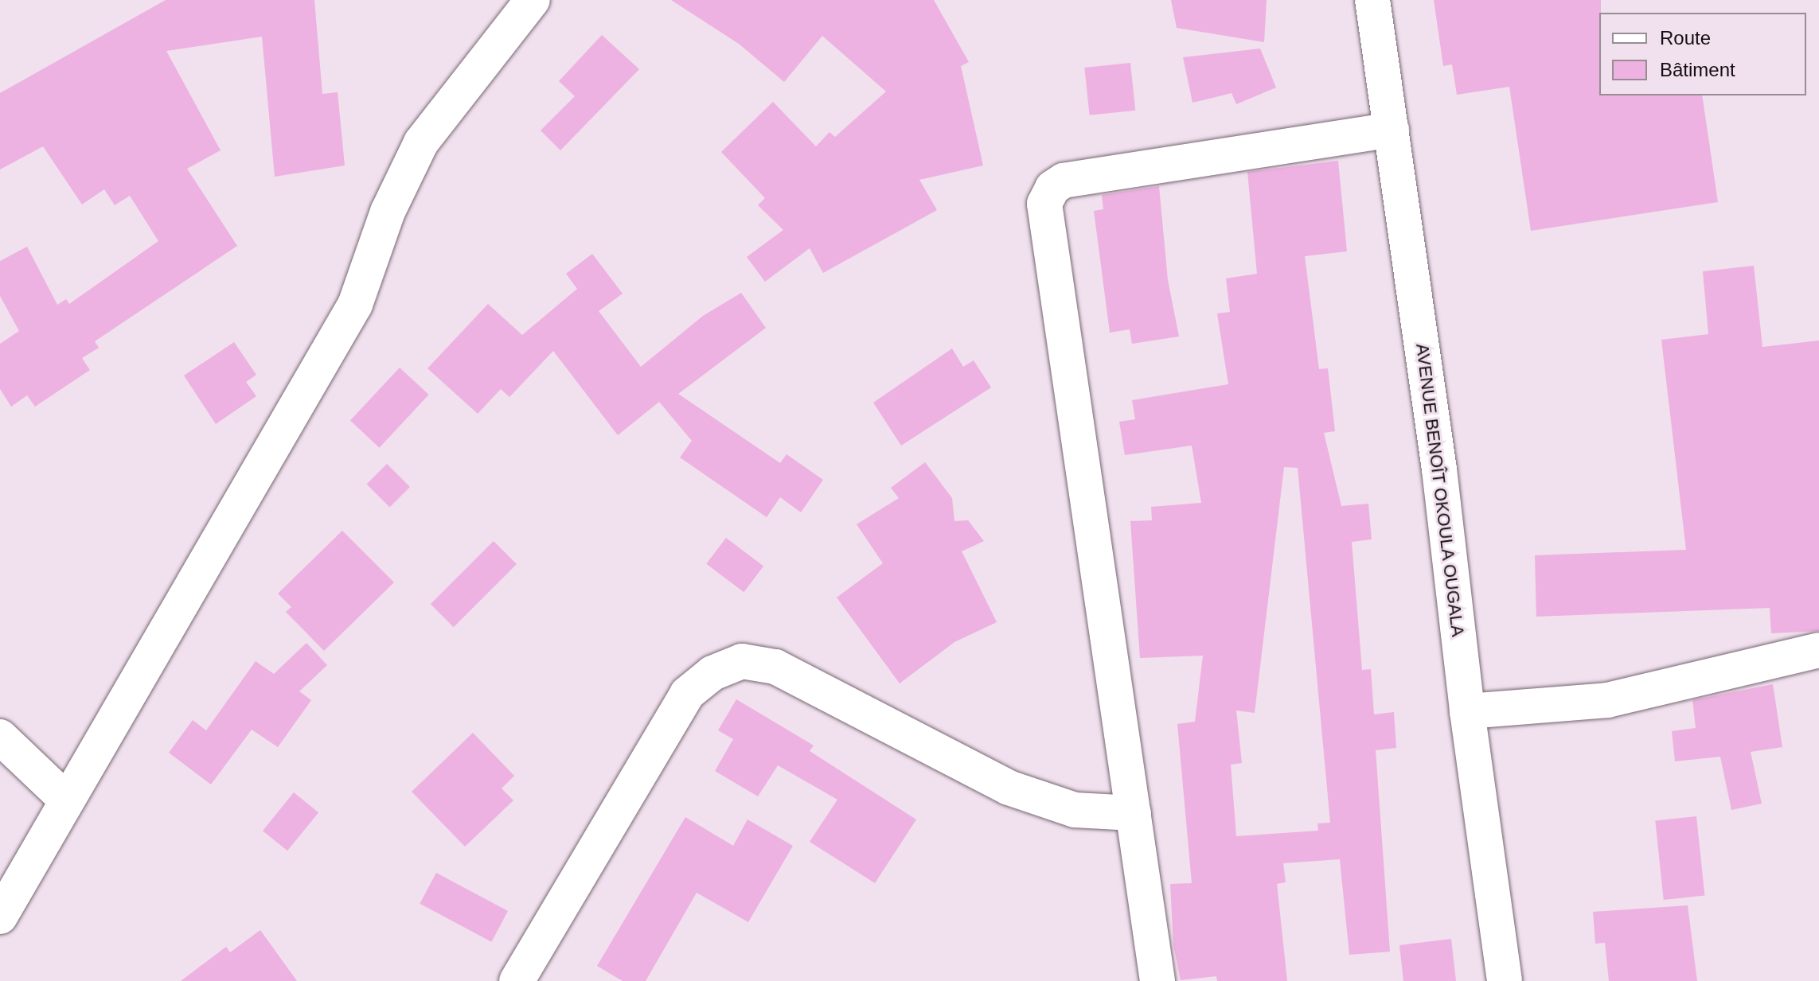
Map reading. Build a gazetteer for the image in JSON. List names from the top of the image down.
{
  "streets": {
    "street": ["AVENUE BENOÎT OKOULA OUGALA"]
  },
  "legend": ["Route", "Bâtiment"]
}
